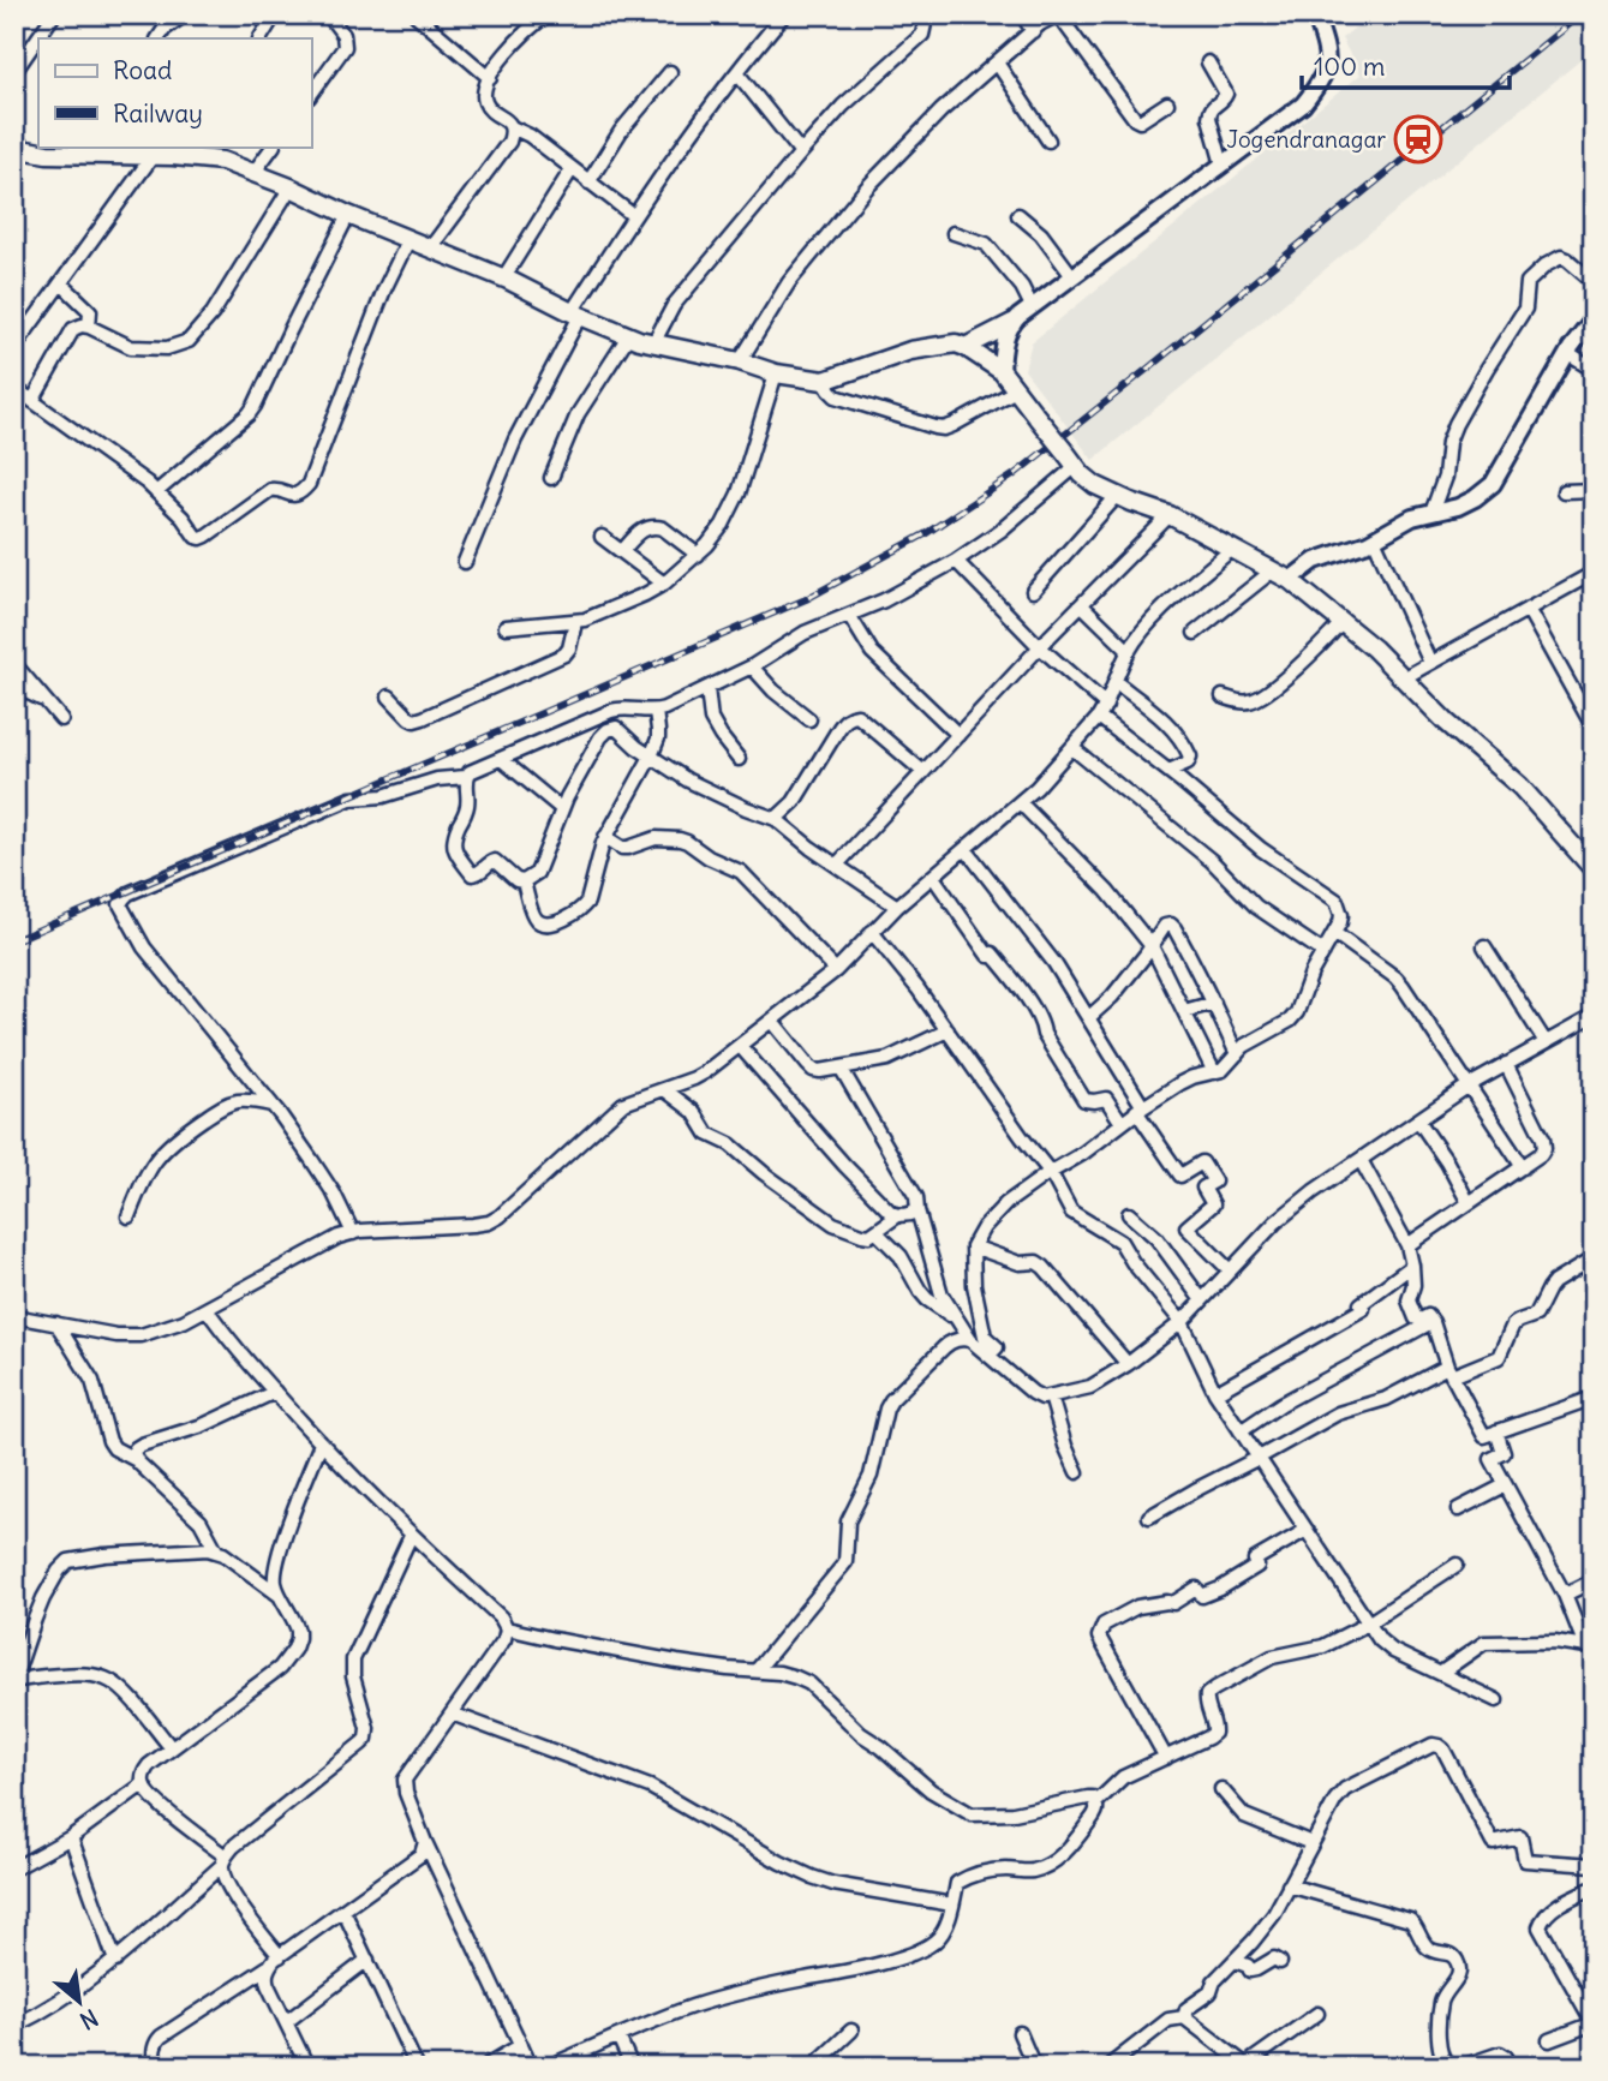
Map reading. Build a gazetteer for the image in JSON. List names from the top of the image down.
{
  "places": {
    "station": ["Jogendranagar"]
  },
  "legend": ["Road", "Railway"],
  "scale_bar": "100 m",
  "north": "bottom right"
}
